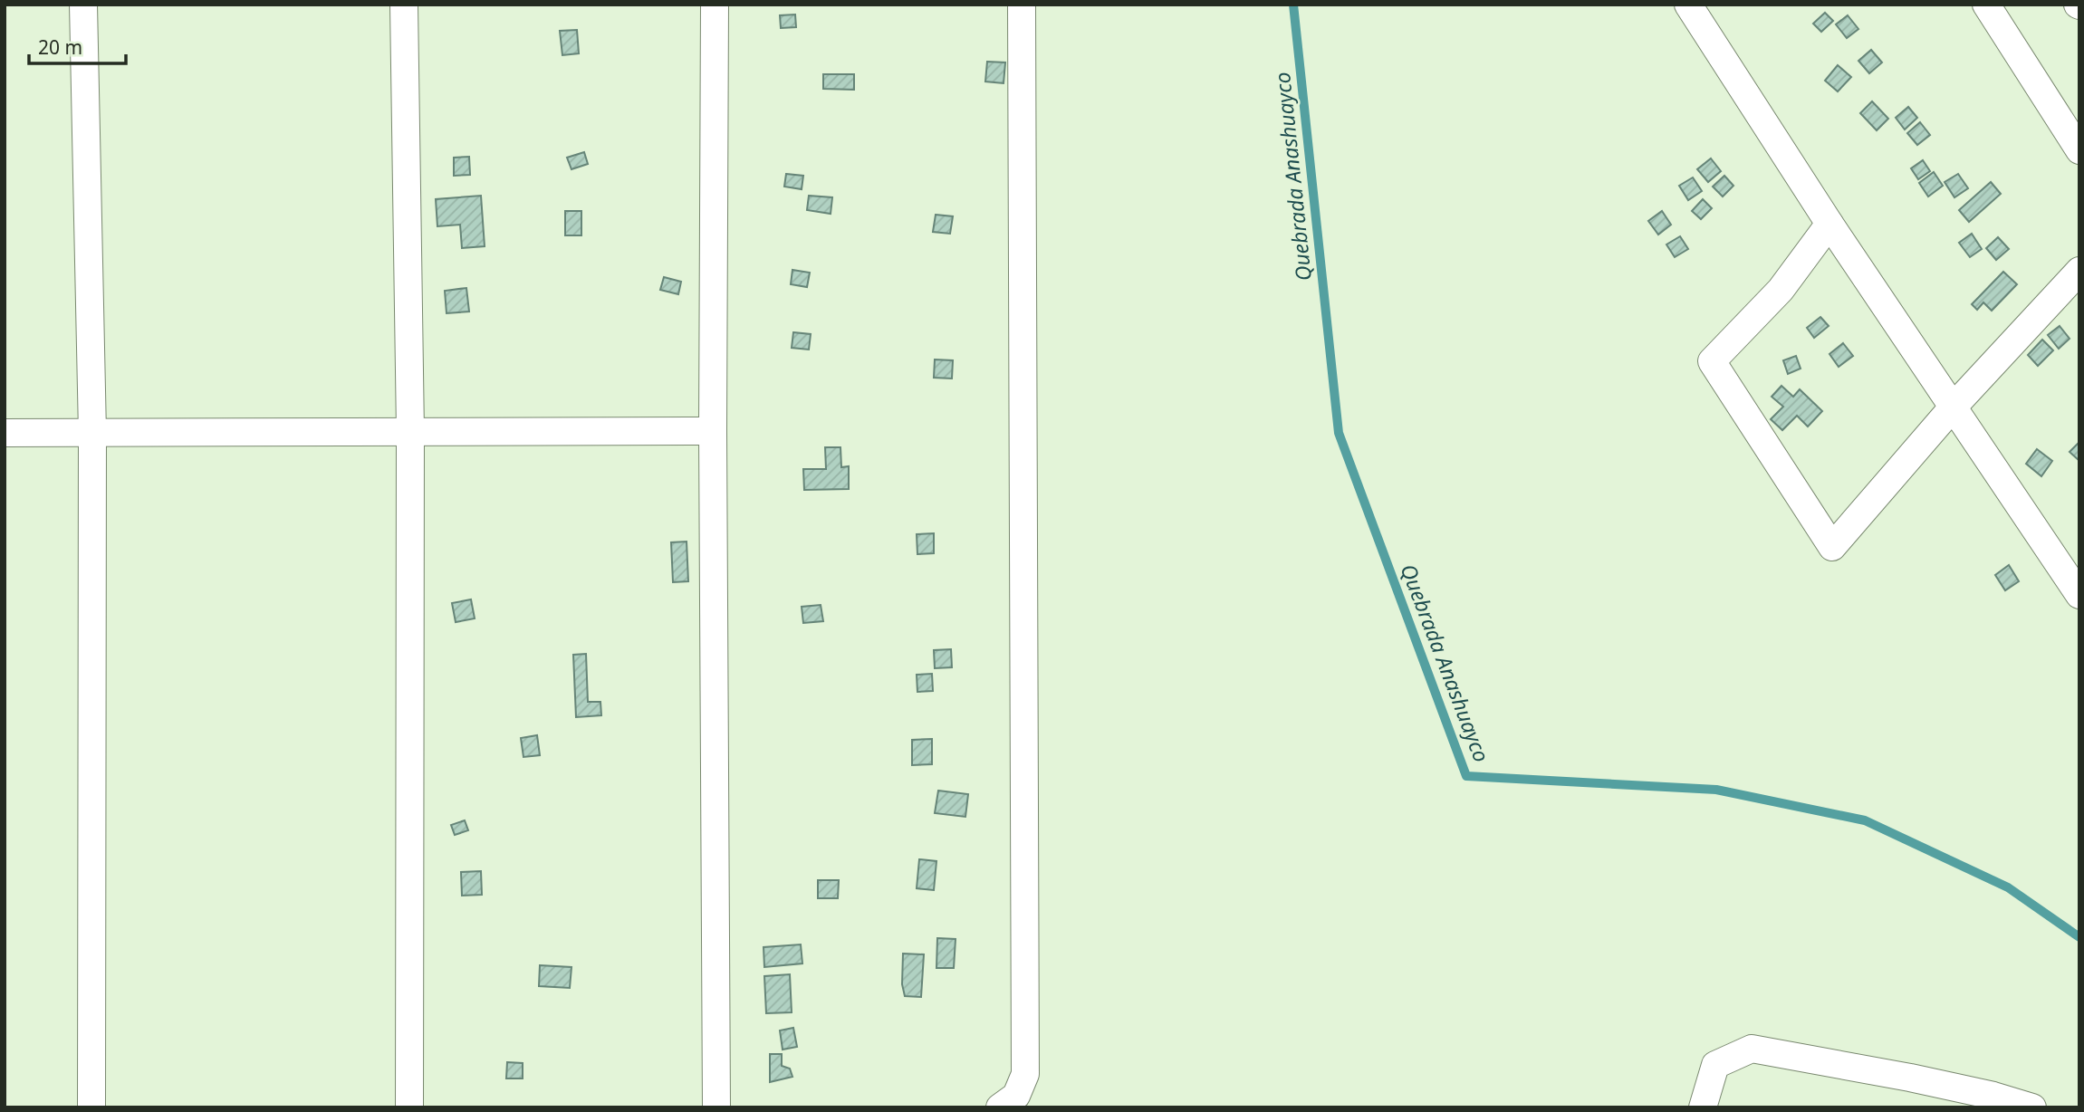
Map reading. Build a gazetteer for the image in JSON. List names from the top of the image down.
{
  "water": ["Quebrada Anashuayco"],
  "scale_bar": "20 m"
}
